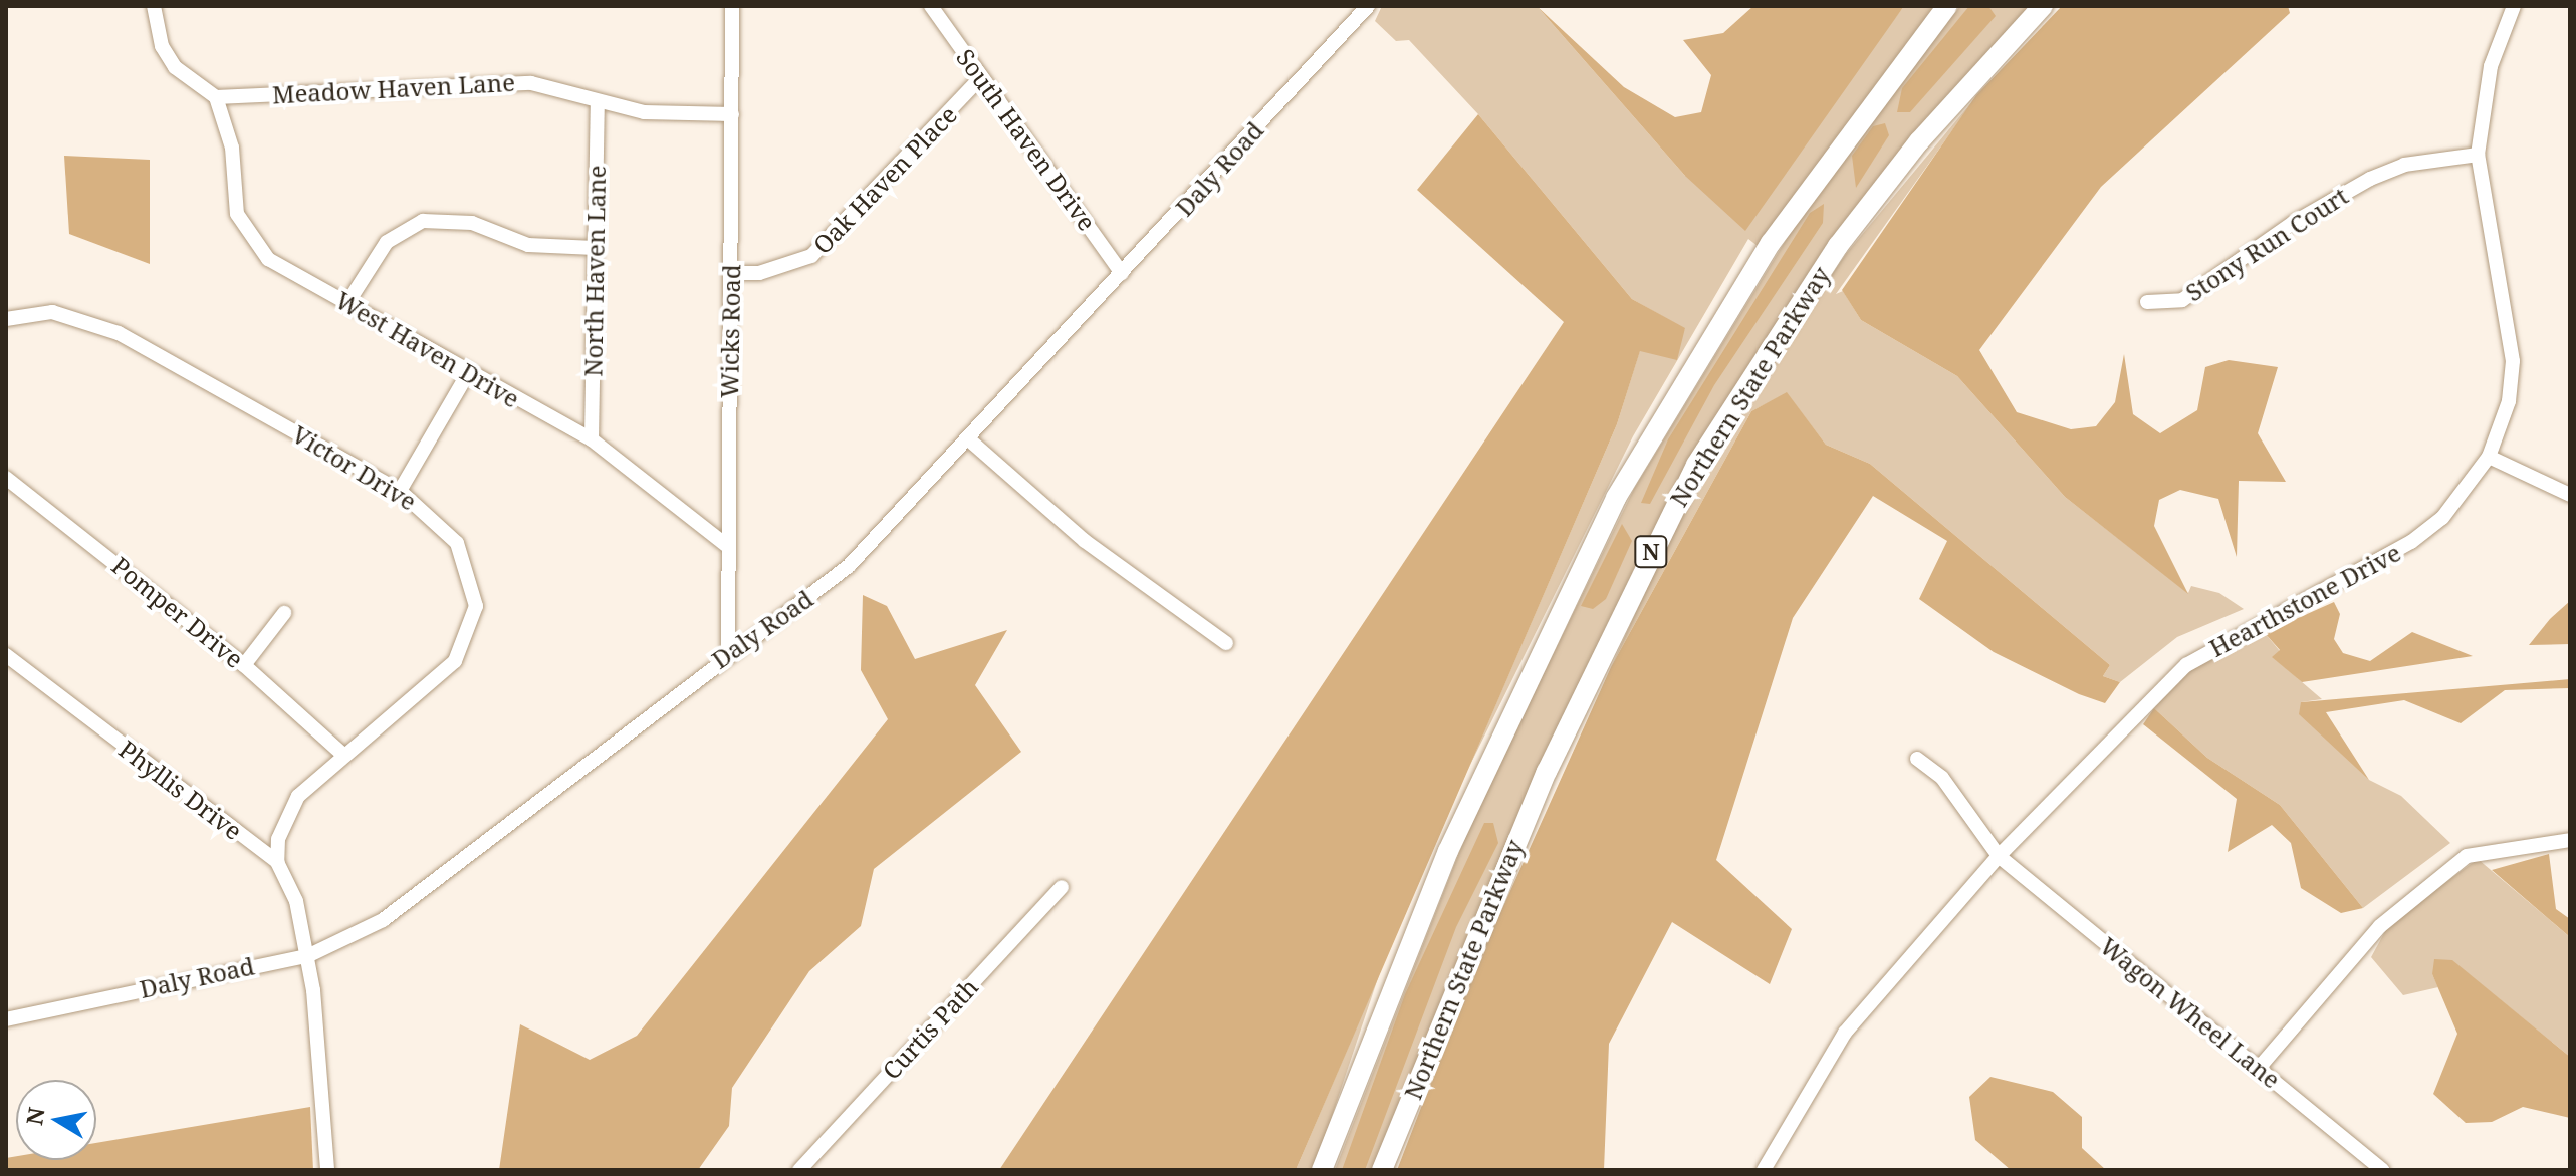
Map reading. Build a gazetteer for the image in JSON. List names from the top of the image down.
{
  "streets": {
    "highway": ["Northern State Parkway", "N"],
    "street": [
      "Meadow Haven Lane",
      "South Haven Drive",
      "Daly Road",
      "Oak Haven Place",
      "Stony Run Court",
      "North Haven Lane",
      "Wicks Road",
      "West Haven Drive",
      "Victor Drive",
      "Hearthstone Drive",
      "Pomper Drive",
      "Phyllis Drive",
      "Wagon Wheel Lane",
      "Curtis Path"
    ]
  },
  "crossings": [
    ["Meadow Haven Lane", "North Haven Lane"],
    ["Meadow Haven Lane", "Wicks Road"],
    ["Meadow Haven Lane", "West Haven Drive"],
    ["South Haven Drive", "Daly Road"],
    ["South Haven Drive", "Oak Haven Place"],
    ["Daly Road", "Wicks Road"],
    ["Daly Road", "Phyllis Drive"],
    ["Oak Haven Place", "Wicks Road"],
    ["Stony Run Court", "Hearthstone Drive"],
    ["North Haven Lane", "West Haven Drive"],
    ["Wicks Road", "West Haven Drive"],
    ["Victor Drive", "Pomper Drive"],
    ["Victor Drive", "Phyllis Drive"],
    ["Hearthstone Drive", "Wagon Wheel Lane"]
  ],
  "north": "left"
}
